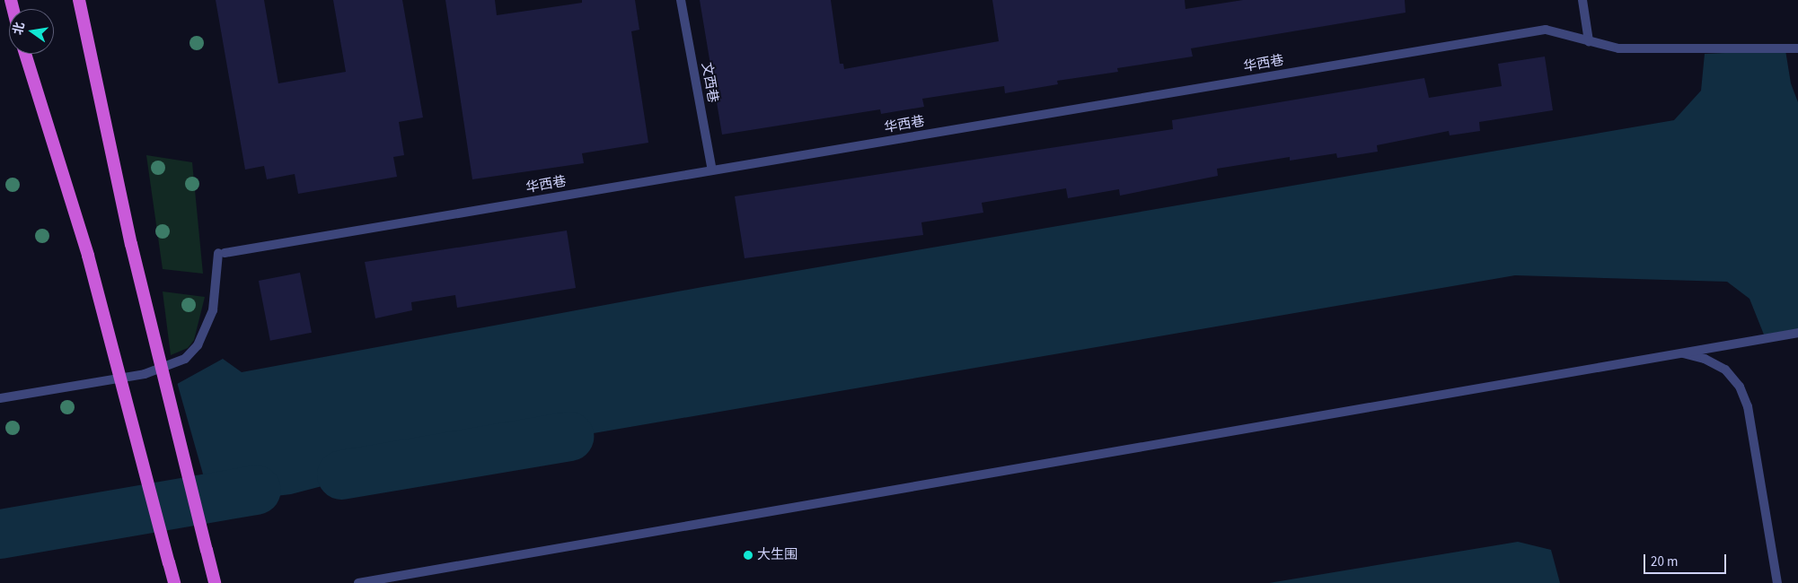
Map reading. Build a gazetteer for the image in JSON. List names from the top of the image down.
{
  "streets": {
    "street": ["华西巷", "文西巷"]
  },
  "crossings": [
    ["华西巷", "文西巷"]
  ],
  "places": ["大生围"],
  "scale_bar": "20 m",
  "north": "left"
}
